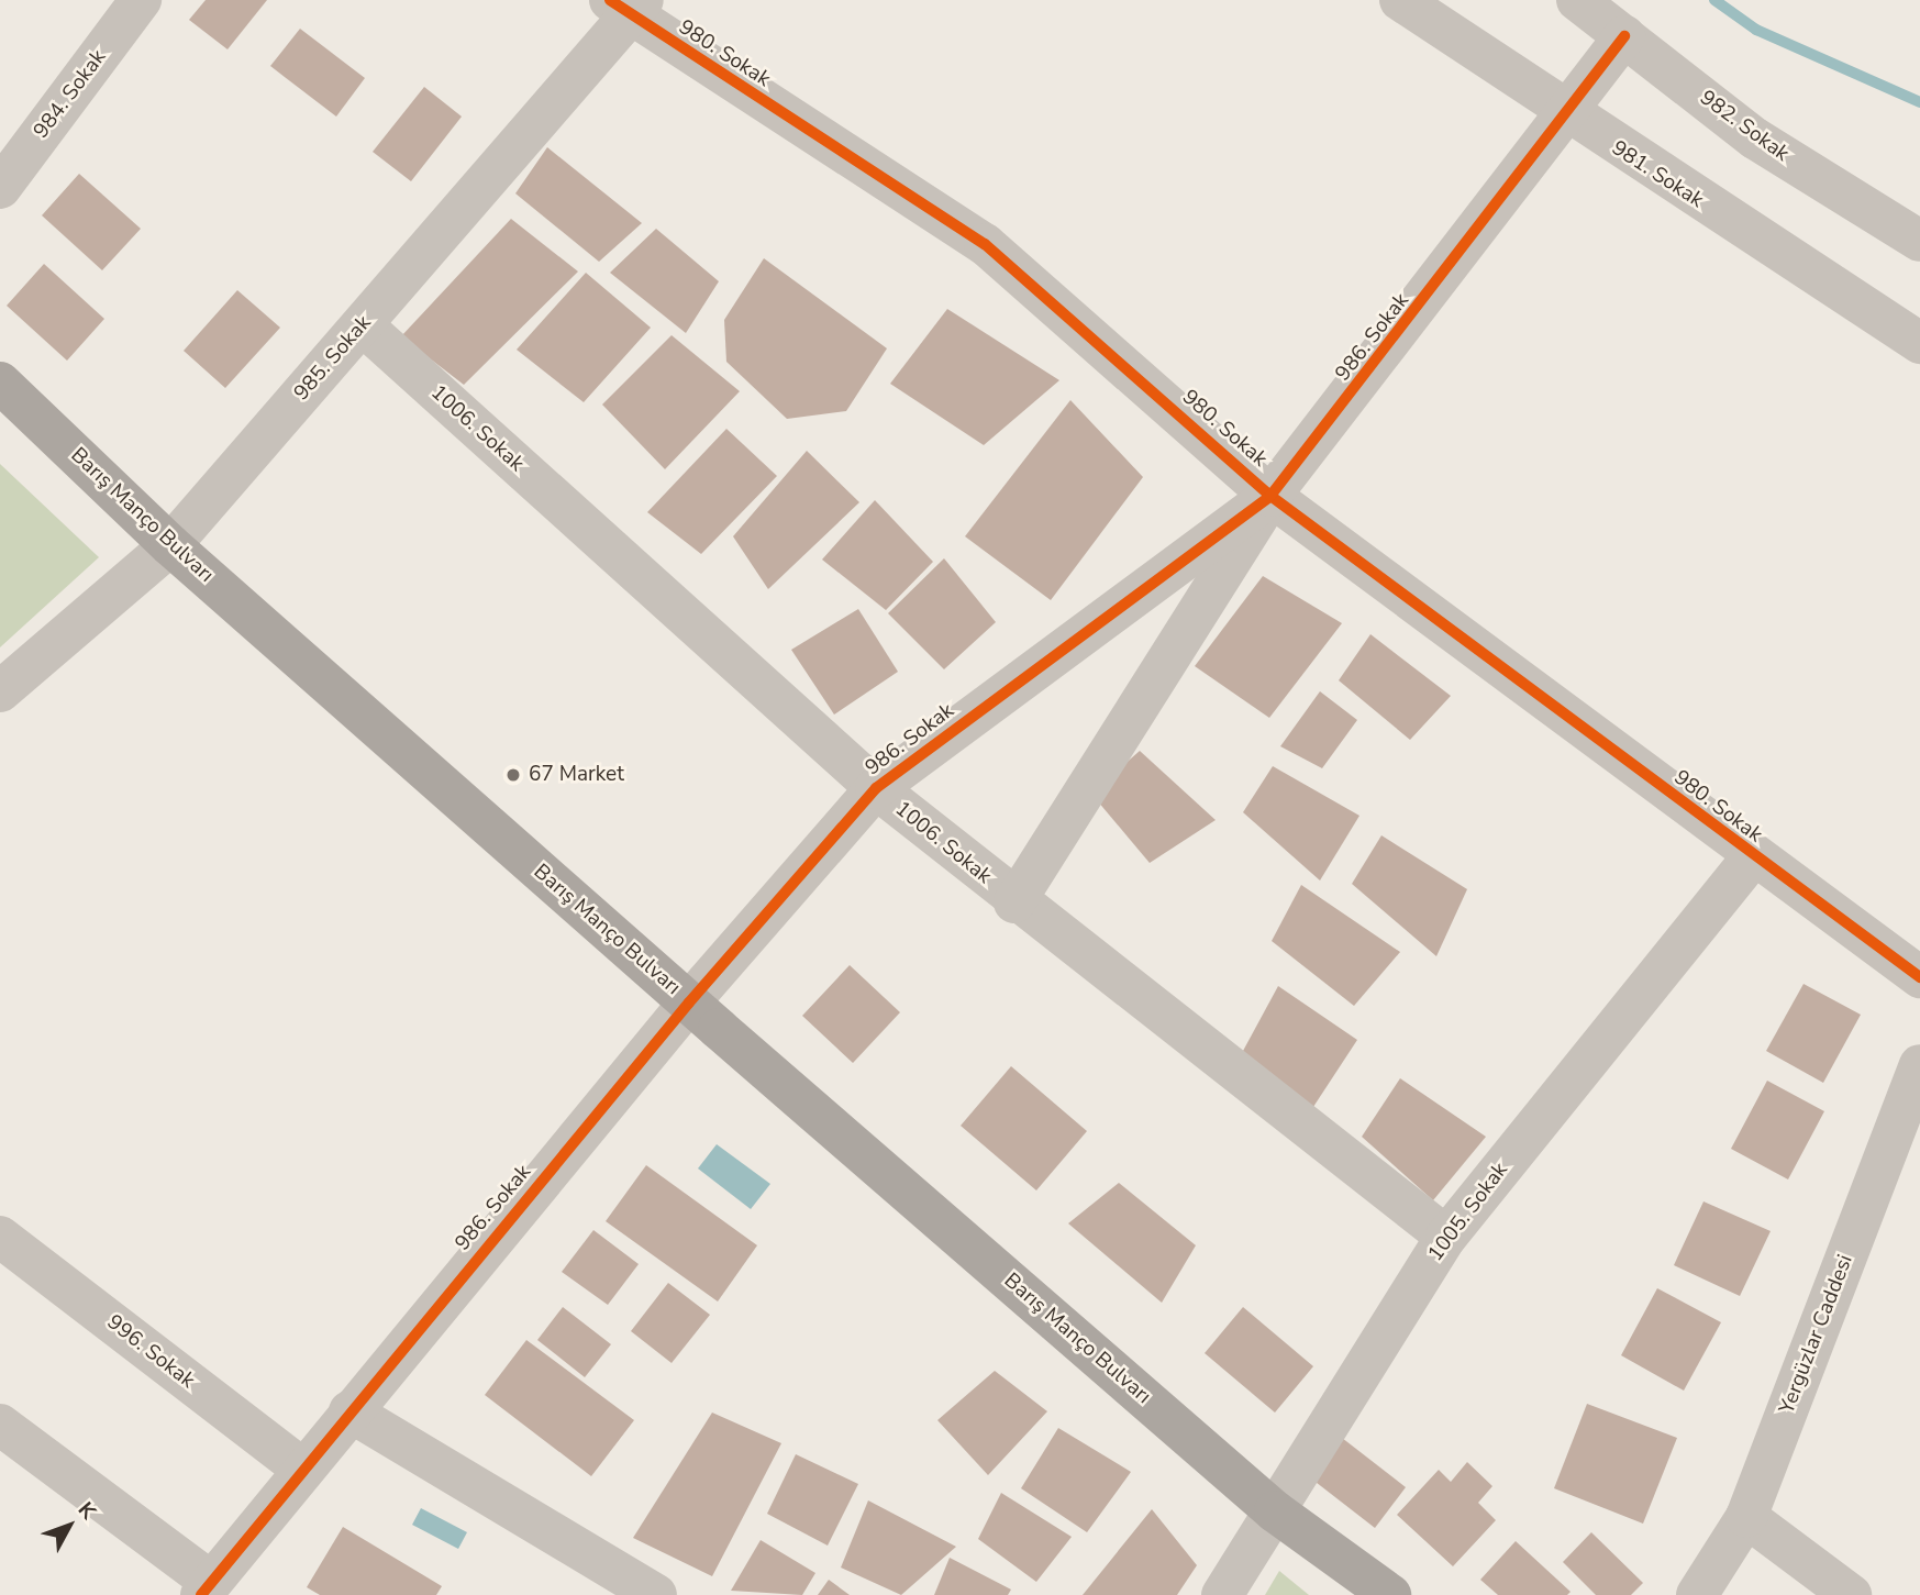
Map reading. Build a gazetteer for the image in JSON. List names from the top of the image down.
{
  "streets": {
    "main road": ["Barış Manço Bulvarı"],
    "street": [
      "980. Sokak",
      "984. Sokak",
      "982. Sokak",
      "981. Sokak",
      "986. Sokak",
      "985. Sokak",
      "1006. Sokak",
      "1005. Sokak",
      "Yergüzlar Caddesi",
      "996. Sokak"
    ]
  },
  "crossings": [
    ["980. Sokak", "986. Sokak"],
    ["980. Sokak", "985. Sokak"],
    ["980. Sokak", "1005. Sokak"],
    ["982. Sokak", "986. Sokak"],
    ["981. Sokak", "986. Sokak"],
    ["986. Sokak", "1006. Sokak"],
    ["986. Sokak", "Barış Manço Bulvarı"],
    ["986. Sokak", "996. Sokak"],
    ["985. Sokak", "1006. Sokak"],
    ["985. Sokak", "Barış Manço Bulvarı"],
    ["1006. Sokak", "1005. Sokak"],
    ["Barış Manço Bulvarı", "1005. Sokak"]
  ],
  "places": ["67 Market"],
  "north": "top right"
}
